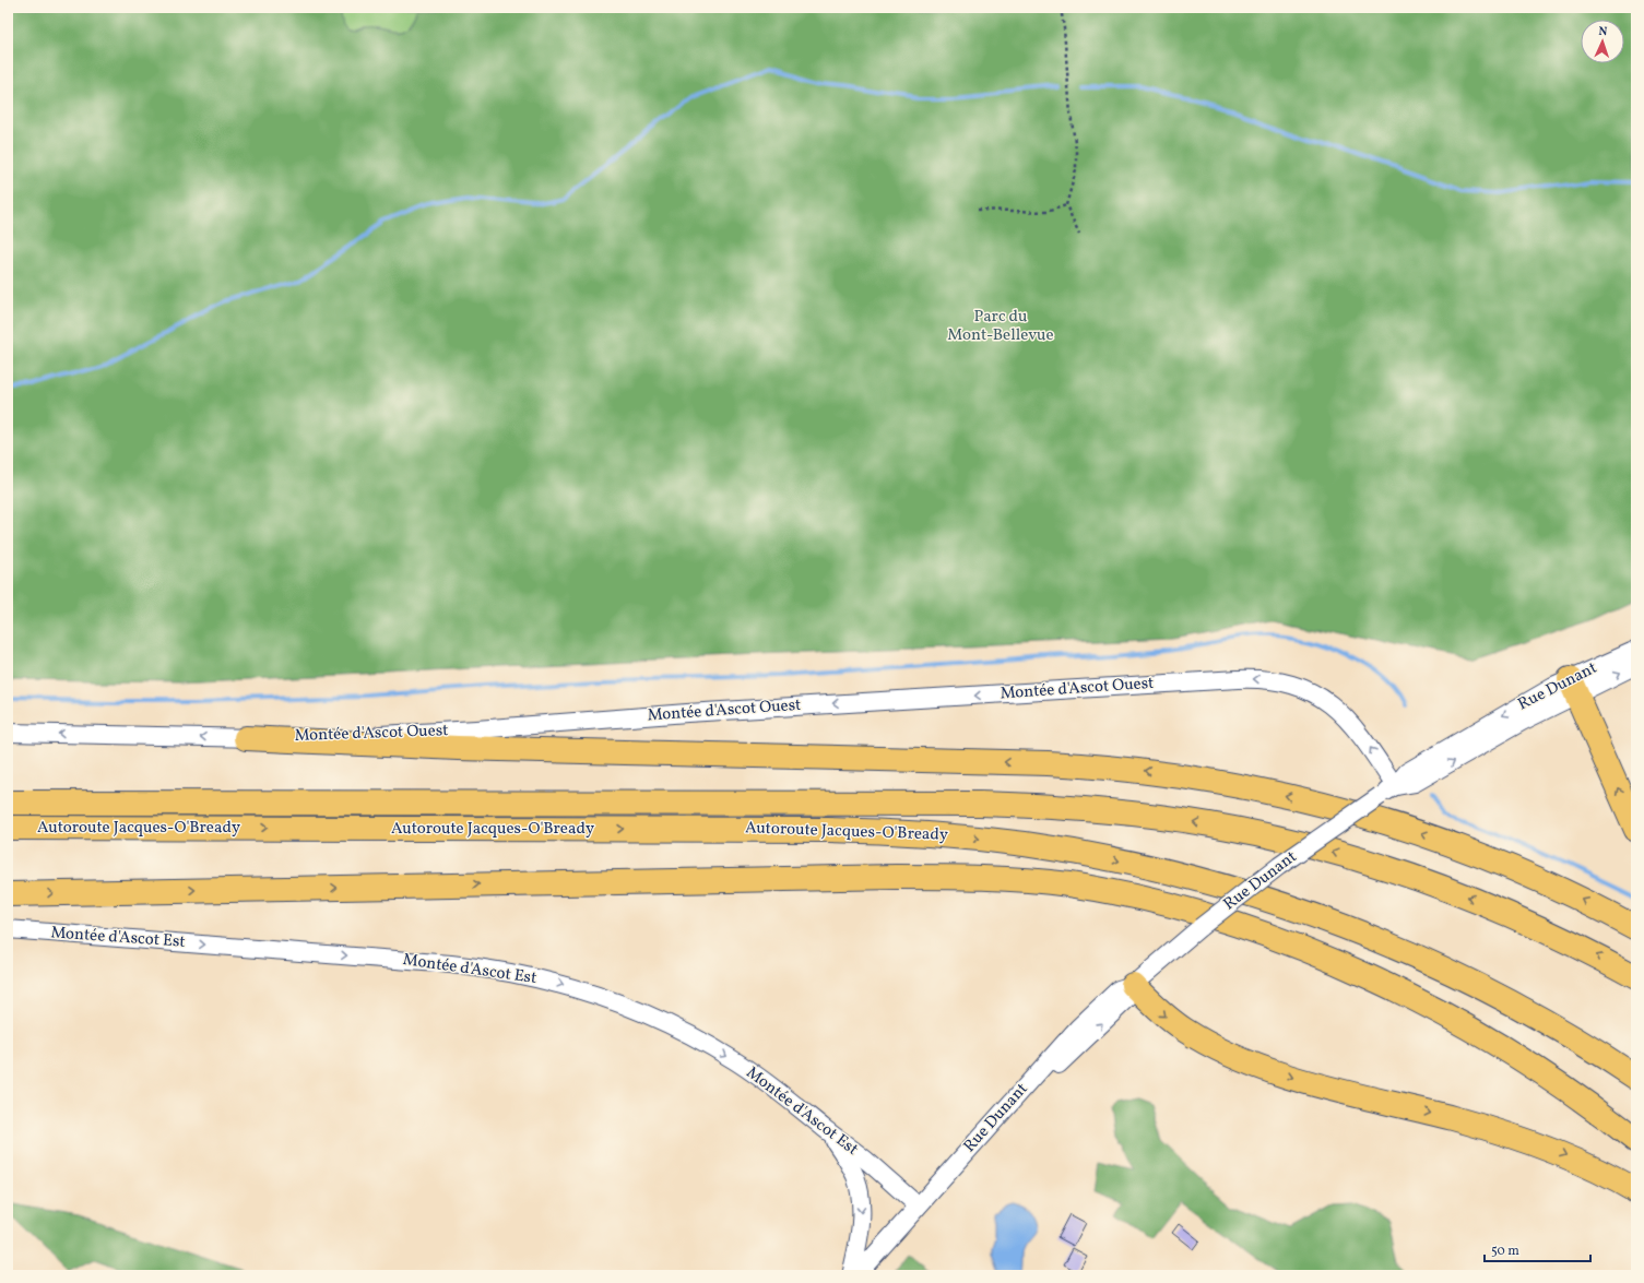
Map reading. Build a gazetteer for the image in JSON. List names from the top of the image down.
{
  "streets": {
    "highway": ["Autoroute Jacques-O'Bready"],
    "street": ["Rue Dunant", "Montée d'Ascot Ouest", "Montée d'Ascot Est"]
  },
  "crossings": [
    ["Rue Dunant", "Montée d'Ascot Ouest"],
    ["Rue Dunant", "Montée d'Ascot Est"]
  ],
  "one_way": ["Montée d'Ascot Ouest", "Montée d'Ascot Est"],
  "parks": ["Parc du Mont-Bellevue"],
  "scale_bar": "50 m",
  "north": "top"
}
